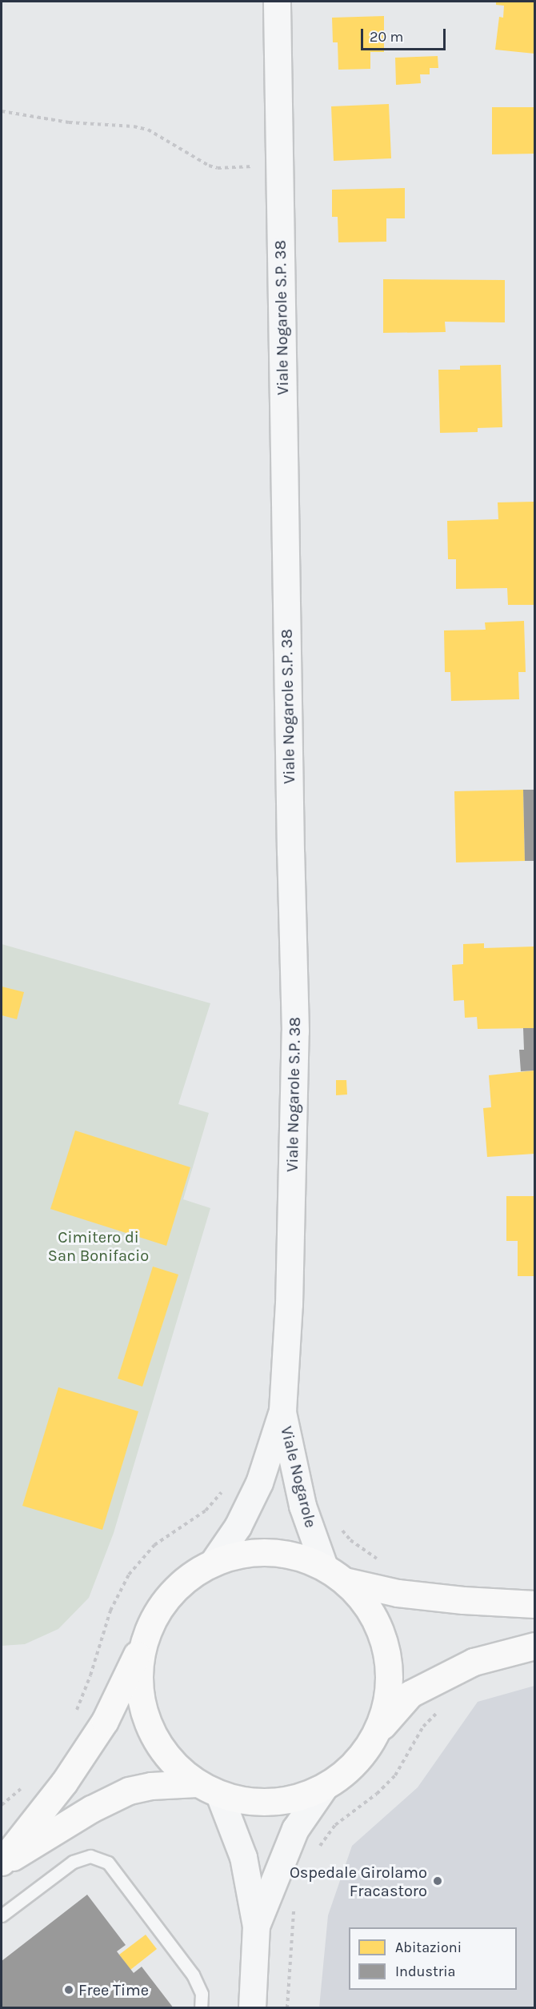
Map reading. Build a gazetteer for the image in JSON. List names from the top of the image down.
{
  "streets": {
    "street": ["Viale Nogarole S.P. 38", "Viale Nogarole"]
  },
  "crossings": [
    ["Viale Nogarole S.P. 38", "Viale Nogarole"]
  ],
  "parks": ["Cimitero di San Bonifacio"],
  "places": ["Ospedale Girolamo Fracastoro", "Free Time"],
  "legend": ["Abitazioni", "Industria"],
  "scale_bar": "20 m"
}
